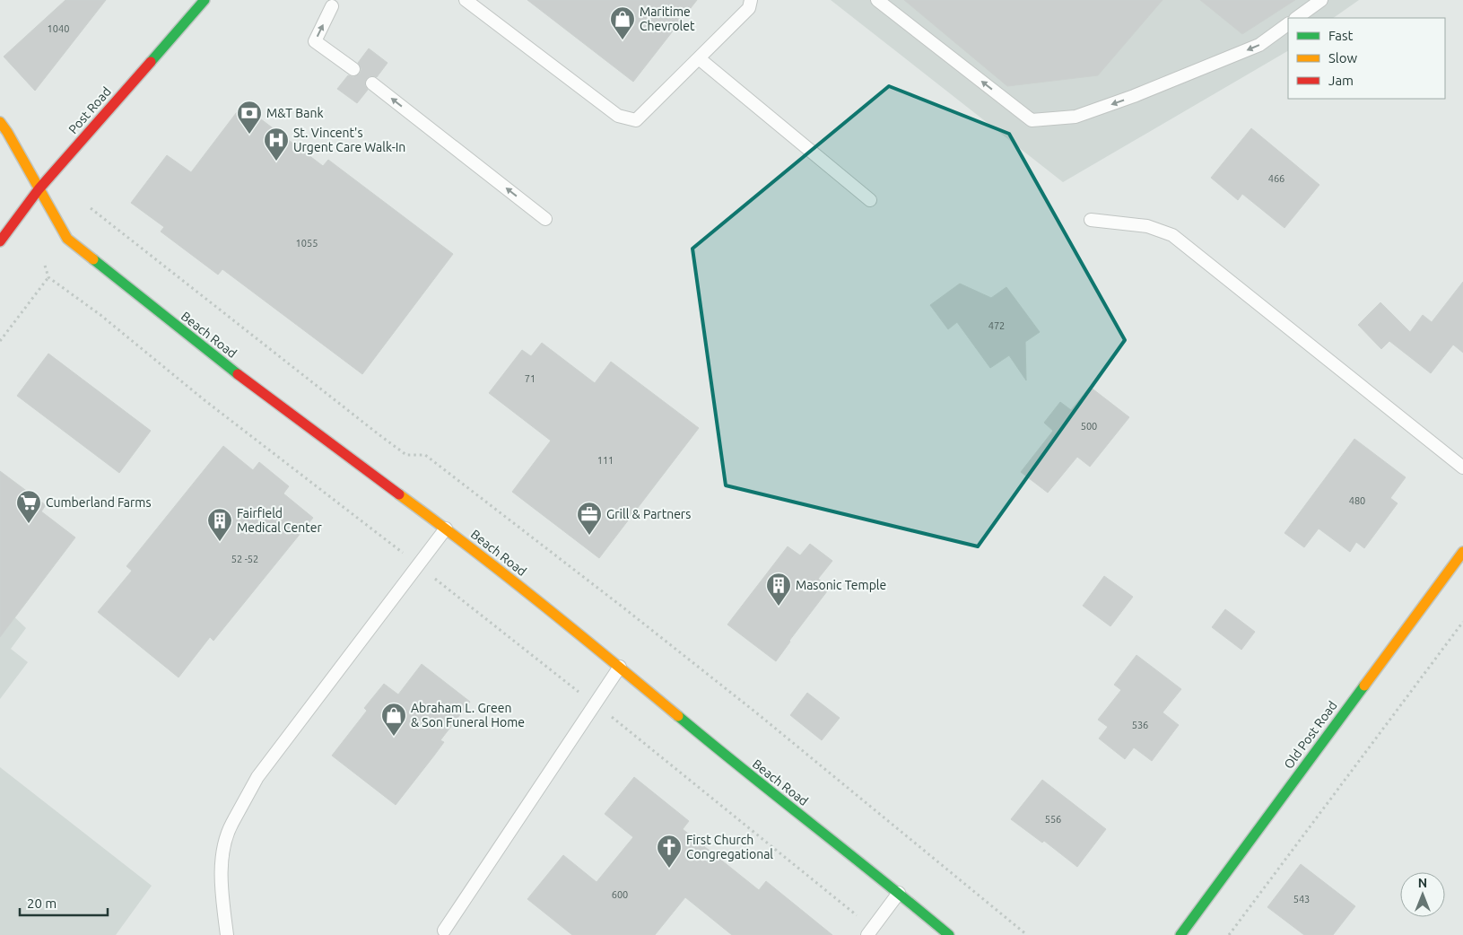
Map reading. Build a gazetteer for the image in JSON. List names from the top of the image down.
{
  "streets": {
    "street": ["Post Road", "Beach Road", "Old Post Road"]
  },
  "crossings": [
    ["Post Road", "Beach Road"]
  ],
  "places": {
    "shop": ["Maritime Chevrolet", "Abraham L. Green & Son Funeral Home"],
    "bank": ["M&T Bank"],
    "hospital": ["St. Vincent's Urgent Care Walk-In"],
    "supermarket": ["Cumberland Farms"],
    "office": ["Grill & Partners"],
    "building": ["Fairfield Medical Center", "Masonic Temple"],
    "church": ["First Church Congregational"]
  },
  "house_numbers": [
    "1040",
    "466",
    "1055",
    "472",
    "71",
    "500",
    "111",
    "480",
    "52 -52",
    "536",
    "556",
    "600",
    "543"
  ],
  "legend": ["Fast", "Slow", "Jam"],
  "scale_bar": "20 m",
  "north": "top"
}
